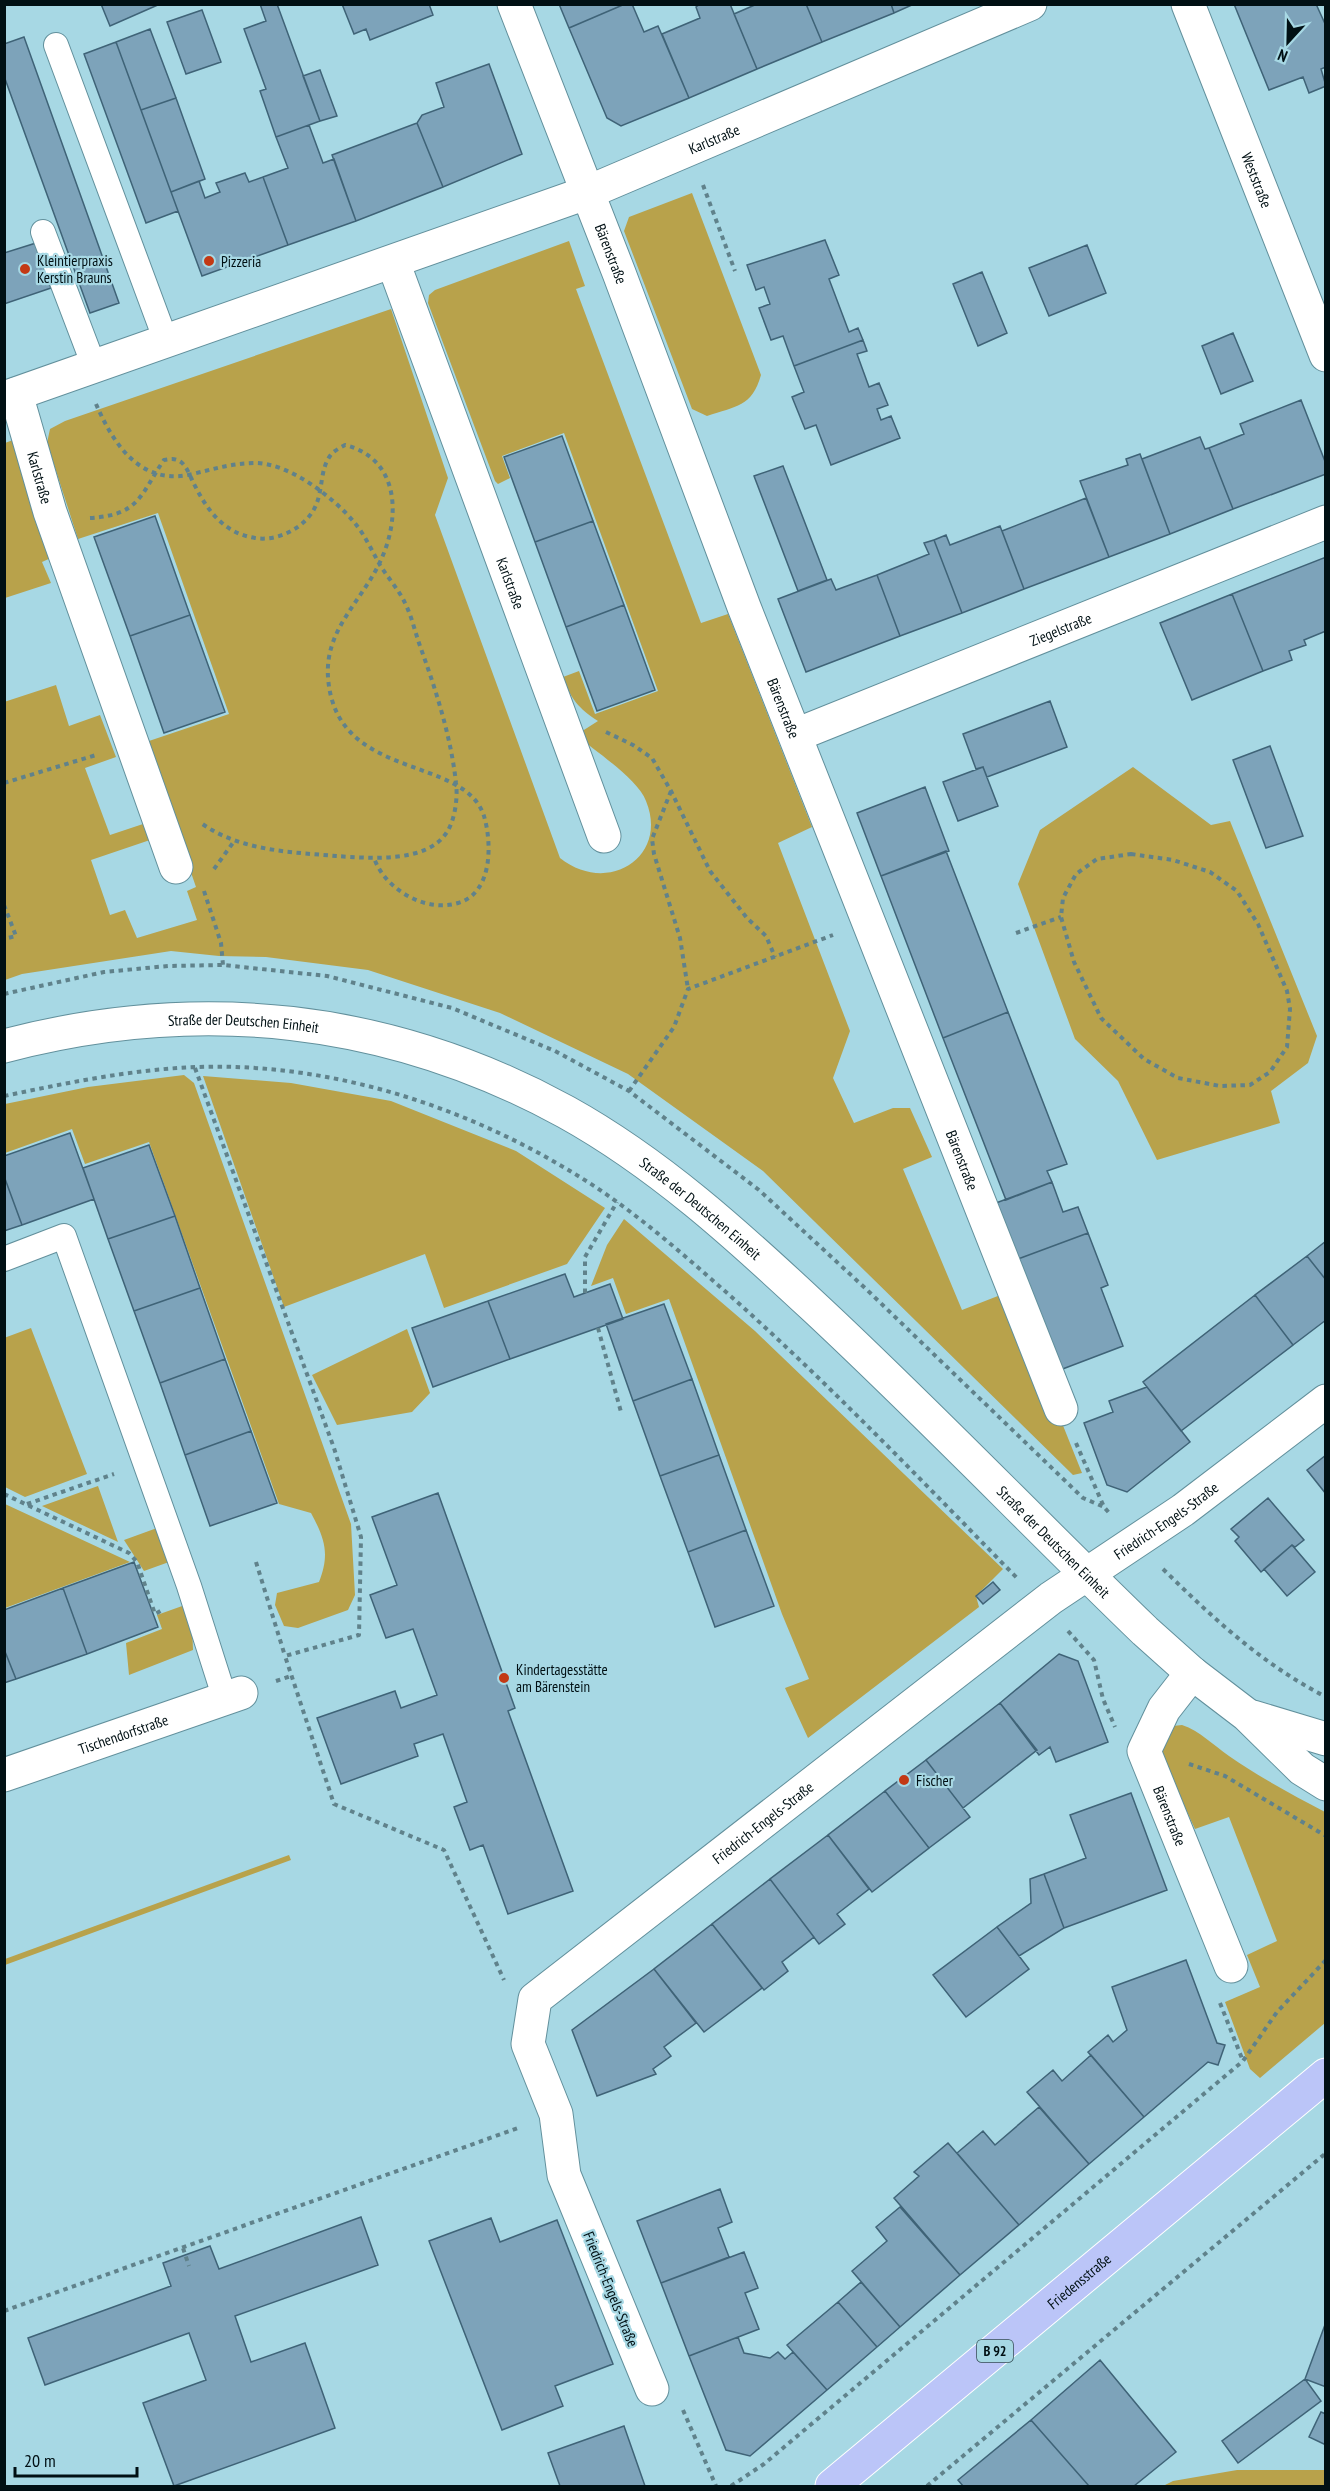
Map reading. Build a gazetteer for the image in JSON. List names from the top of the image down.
{
  "streets": {
    "main road": ["Friedensstraße", "B 92"],
    "street": [
      "Karlstraße",
      "Weststraße",
      "Bärenstraße",
      "Ziegelstraße",
      "Straße der Deutschen Einheit",
      "Friedrich-Engels-Straße",
      "Tischendorfstraße"
    ]
  },
  "crossings": [
    ["Karlstraße", "Bärenstraße"],
    ["Bärenstraße", "Ziegelstraße"],
    ["Bärenstraße", "Straße der Deutschen Einheit"],
    ["Straße der Deutschen Einheit", "Friedrich-Engels-Straße"]
  ],
  "places": [
    "Pizzeria",
    "Kleintierpraxis Kerstin Brauns",
    "Kindertagesstätte am Bärenstein",
    "Fischer"
  ],
  "scale_bar": "20 m",
  "north": "bottom"
}
